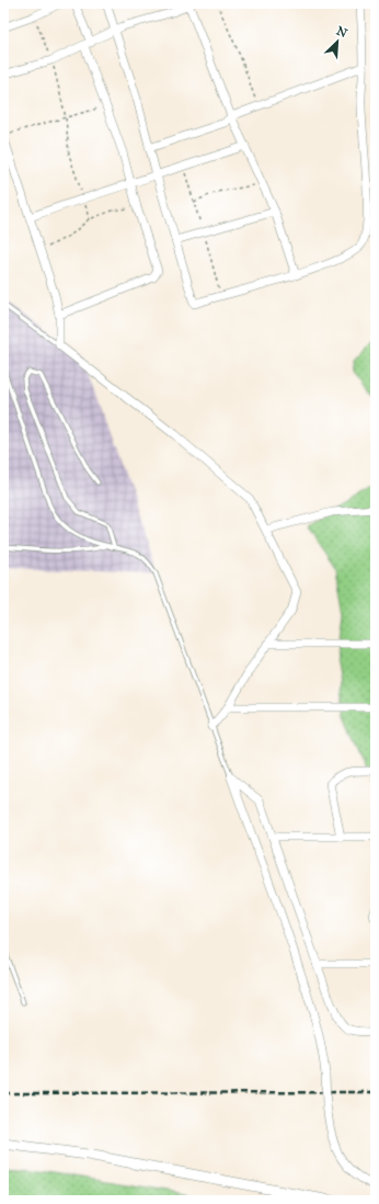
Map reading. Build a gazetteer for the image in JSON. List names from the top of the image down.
{
  "north": "top right"
}
